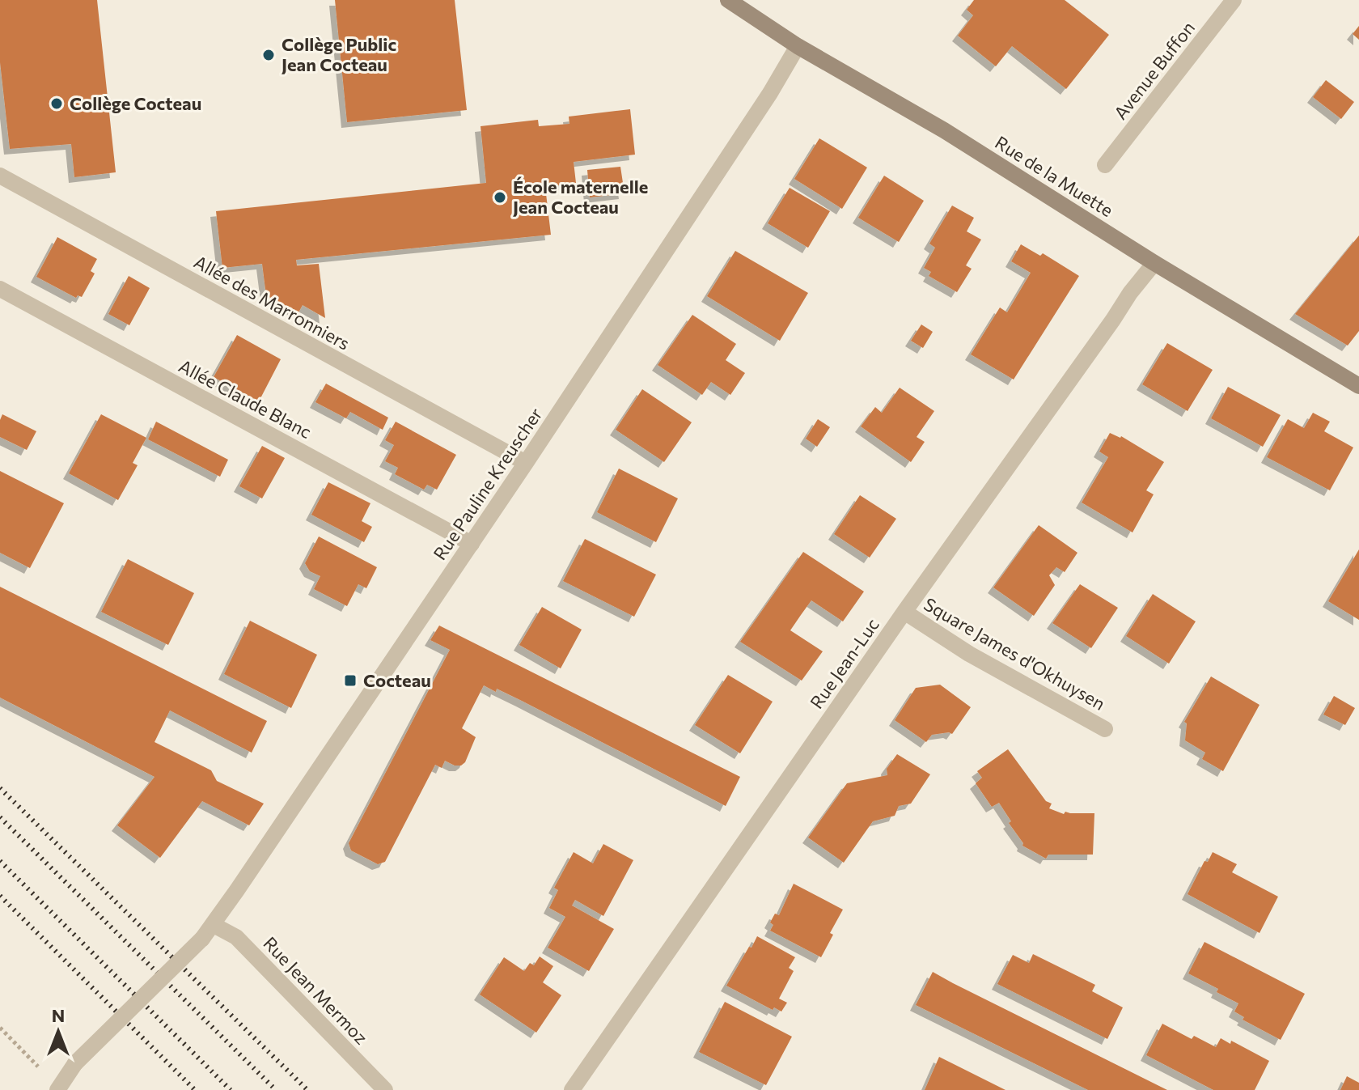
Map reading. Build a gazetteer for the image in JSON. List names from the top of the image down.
{
  "streets": {
    "street": [
      "Avenue Buffon",
      "Rue de la Muette",
      "Allée des Marronniers",
      "Allée Claude Blanc",
      "Rue Pauline Kreuscher",
      "Square James d'Okhuysen",
      "Rue Jean-Luc",
      "Rue Jean Mermoz"
    ]
  },
  "crossings": [
    ["Rue de la Muette", "Rue Pauline Kreuscher"],
    ["Rue de la Muette", "Rue Jean-Luc"],
    ["Allée des Marronniers", "Rue Pauline Kreuscher"],
    ["Allée Claude Blanc", "Rue Pauline Kreuscher"],
    ["Rue Pauline Kreuscher", "Rue Jean Mermoz"],
    ["Square James d'Okhuysen", "Rue Jean-Luc"]
  ],
  "places": {
    "other": ["Collège Public Jean Cocteau", "Collège Cocteau", "École maternelle Jean Cocteau"],
    "transit": ["Cocteau"]
  },
  "north": "top"
}
